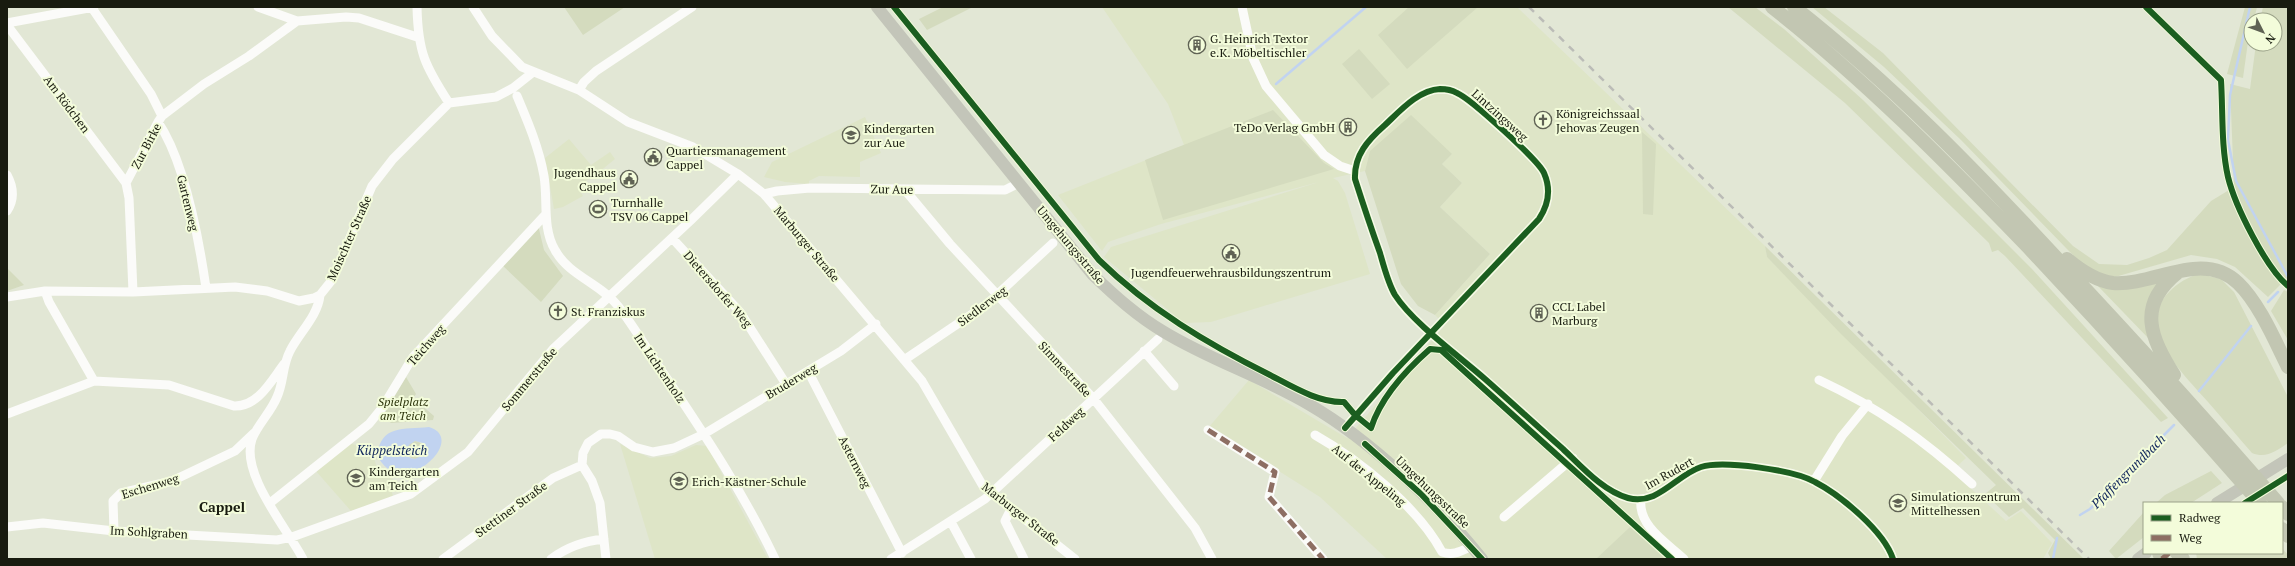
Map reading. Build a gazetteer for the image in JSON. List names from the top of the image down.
{
  "streets": {
    "main road": ["Umgehungsstraße"],
    "street": [
      "Am Rödchen",
      "Lintzingsweg",
      "Zur Birke",
      "Zur Aue",
      "Gartenweg",
      "Moischter Straße",
      "Marburger Straße",
      "Dietersdorfer Weg",
      "Siedlerweg",
      "Teichweg",
      "Im Lichtenholz",
      "Simmestraße",
      "Sommerstraße",
      "Bruderweg",
      "Feldweg",
      "Asternweg",
      "Im Rudert",
      "Auf der Appeling",
      "Eschenweg",
      "Stettiner Straße",
      "Im Sohlgraben"
    ]
  },
  "crossings": [
    ["Am Rödchen", "Zur Birke"],
    ["Lintzingsweg", "Umgehungsstraße"],
    ["Lintzingsweg", "Im Rudert"],
    ["Zur Birke", "Gartenweg"],
    ["Zur Birke", "Moischter Straße"],
    ["Zur Aue", "Marburger Straße"],
    ["Zur Aue", "Umgehungsstraße"],
    ["Zur Aue", "Simmestraße"],
    ["Gartenweg", "Moischter Straße"],
    ["Marburger Straße", "Siedlerweg"],
    ["Marburger Straße", "Sommerstraße"],
    ["Marburger Straße", "Bruderweg"],
    ["Marburger Straße", "Feldweg"],
    ["Umgehungsstraße", "Auf der Appeling"],
    ["Dietersdorfer Weg", "Sommerstraße"],
    ["Dietersdorfer Weg", "Bruderweg"],
    ["Siedlerweg", "Simmestraße"],
    ["Teichweg", "Im Lichtenholz"],
    ["Im Lichtenholz", "Sommerstraße"],
    ["Im Lichtenholz", "Bruderweg"],
    ["Simmestraße", "Feldweg"],
    ["Sommerstraße", "Im Sohlgraben"],
    ["Bruderweg", "Asternweg"],
    ["Bruderweg", "Stettiner Straße"],
    ["Feldweg", "Asternweg"],
    ["Eschenweg", "Im Sohlgraben"]
  ],
  "districts": ["Cappel"],
  "water": ["Küppelsteich", "Pfaffengrundbach"],
  "parks": ["Spielplatz am Teich"],
  "places": {
    "building": ["G. Heinrich Textor e.K. Möbeltischler", "TeDo Verlag GmbH", "CCL Label Marburg"],
    "church": ["Königreichssaal Jehovas Zeugen", "St. Franziskus"],
    "school or university": [
      "Kindergarten zur Aue",
      "Kindergarten am Teich",
      "Erich-Kästner-Schule",
      "Simulationszentrum Mittelhessen"
    ],
    "public building": ["Quartiersmanagement Cappel", "Jugendhaus Cappel", "Jugendfeuerwehrausbildungszentrum"],
    "sports": ["Turnhalle TSV 06 Cappel"]
  },
  "legend": ["Radweg", "Weg"],
  "north": "bottom right"
}
